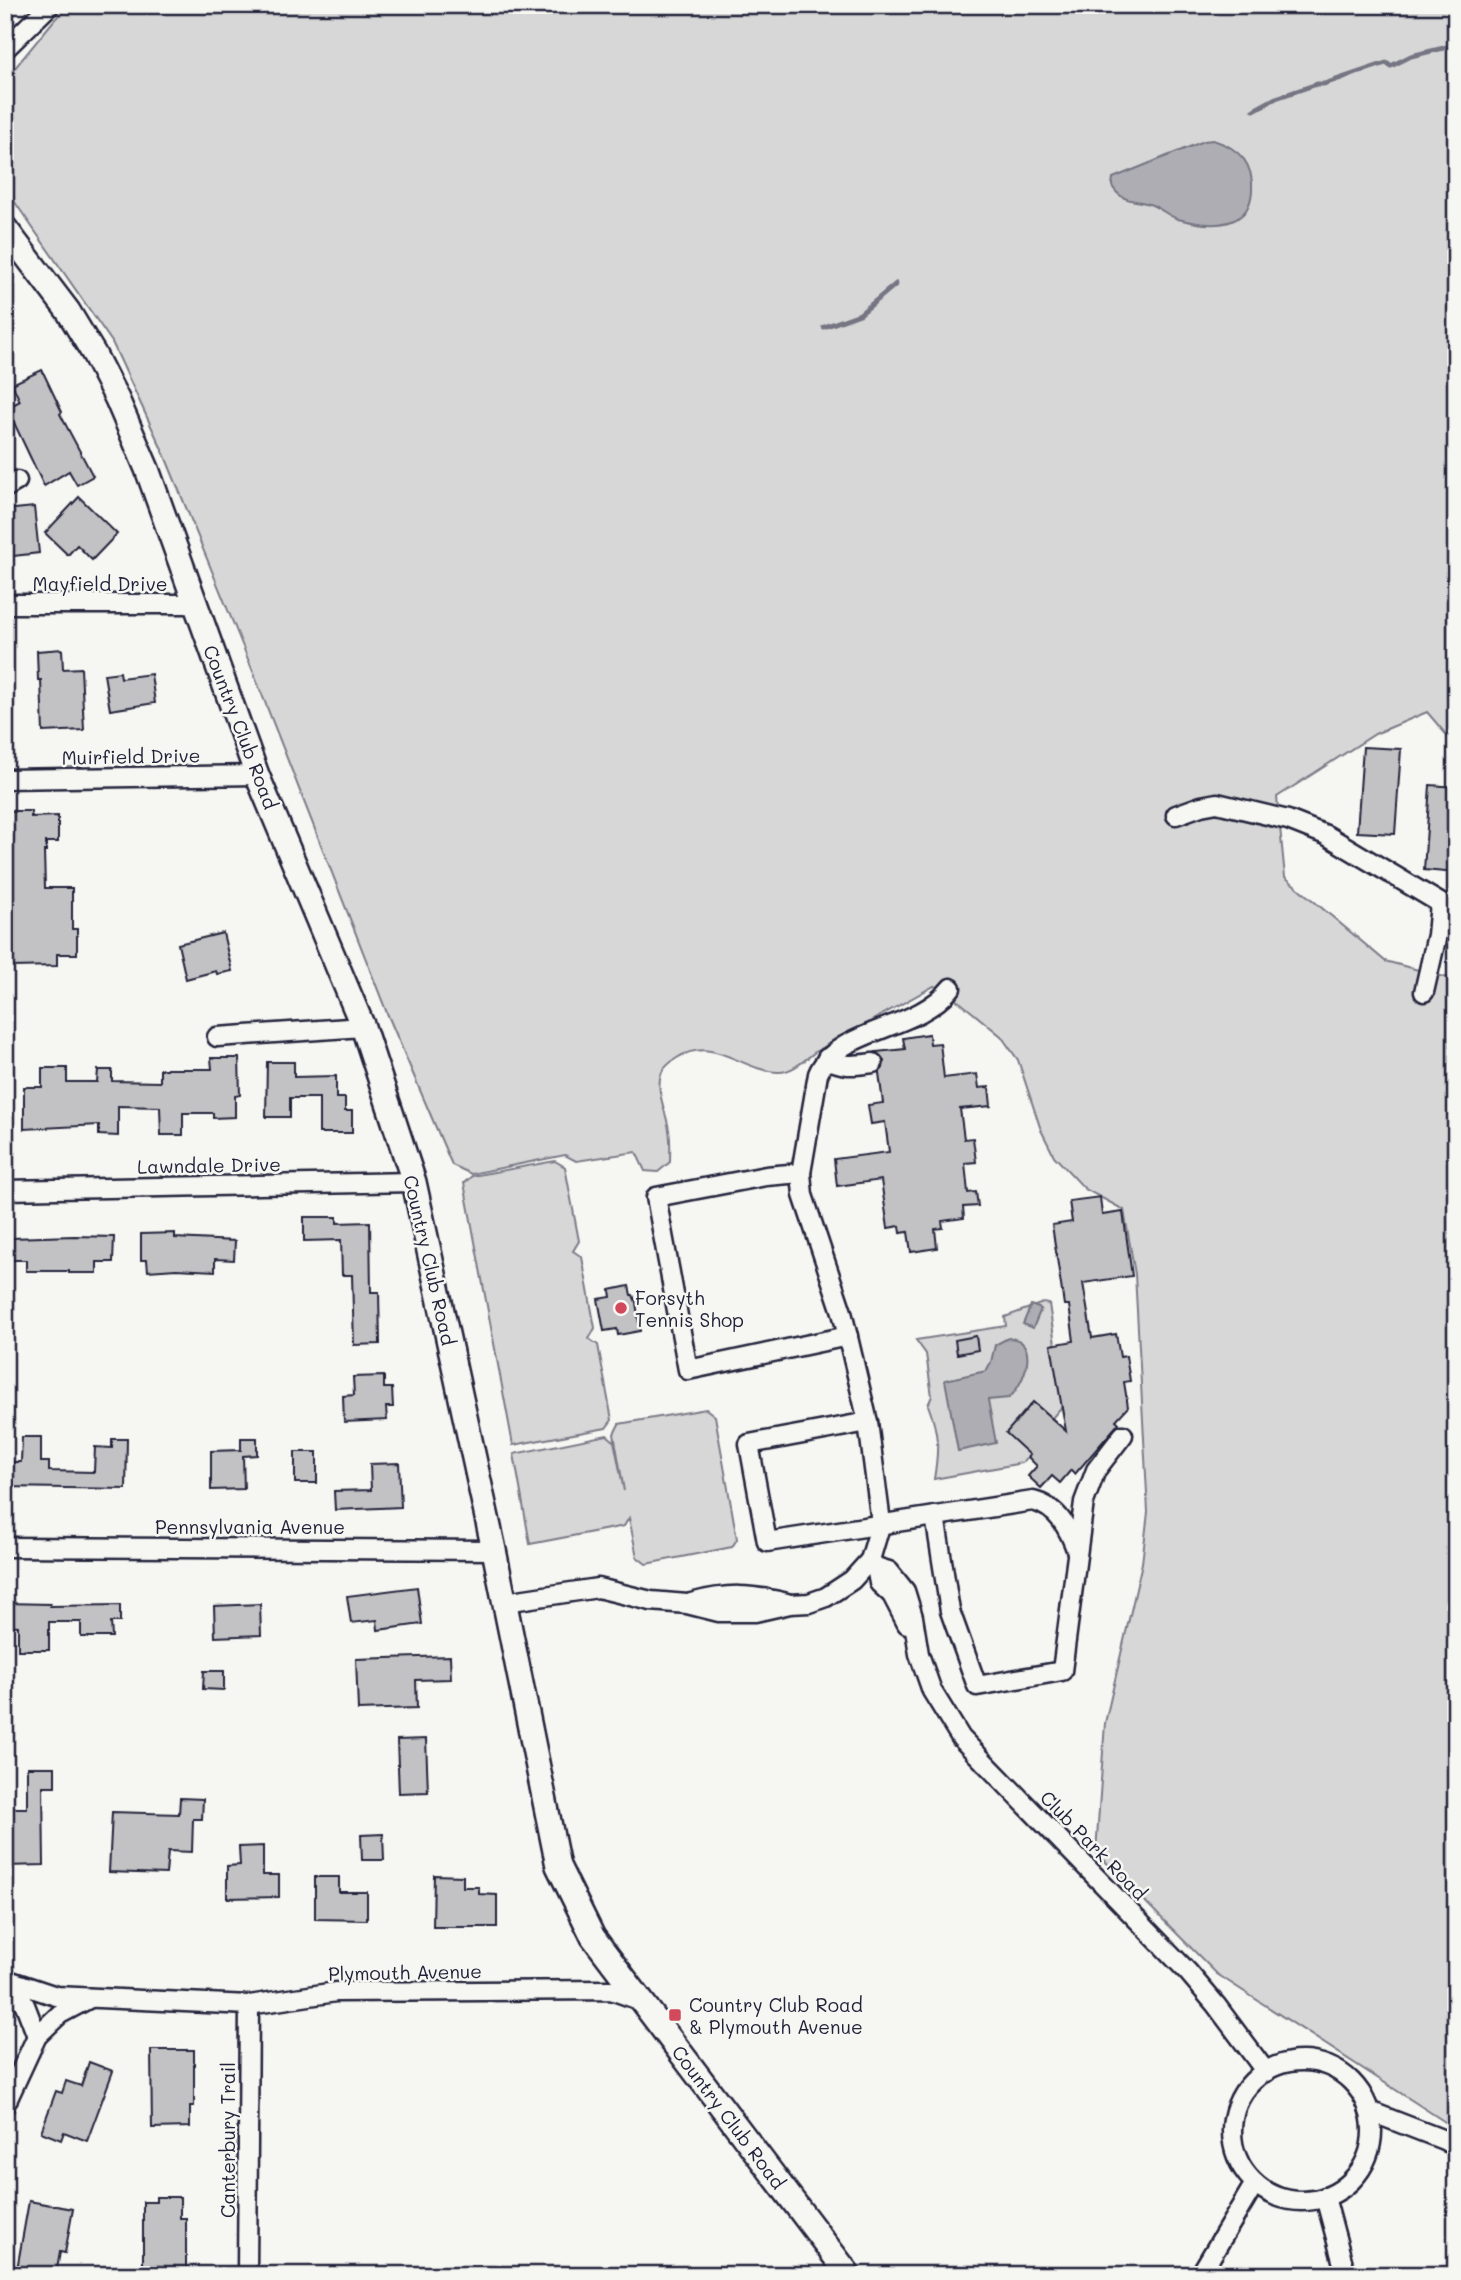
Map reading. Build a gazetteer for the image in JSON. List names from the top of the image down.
{
  "streets": {
    "main road": ["Country Club Road"],
    "street": [
      "Mayfield Drive",
      "Muirfield Drive",
      "Lawndale Drive",
      "Pennsylvania Avenue",
      "Club Park Road",
      "Plymouth Avenue",
      "Canterbury Trail"
    ]
  },
  "crossings": [
    ["Mayfield Drive", "Country Club Road"],
    ["Country Club Road", "Muirfield Drive"],
    ["Country Club Road", "Lawndale Drive"],
    ["Country Club Road", "Pennsylvania Avenue"],
    ["Country Club Road", "Plymouth Avenue"],
    ["Plymouth Avenue", "Canterbury Trail"]
  ],
  "places": {
    "other": ["Forsyth Tennis Shop"],
    "transit": ["Country Club Road & Plymouth Avenue"]
  }
}
